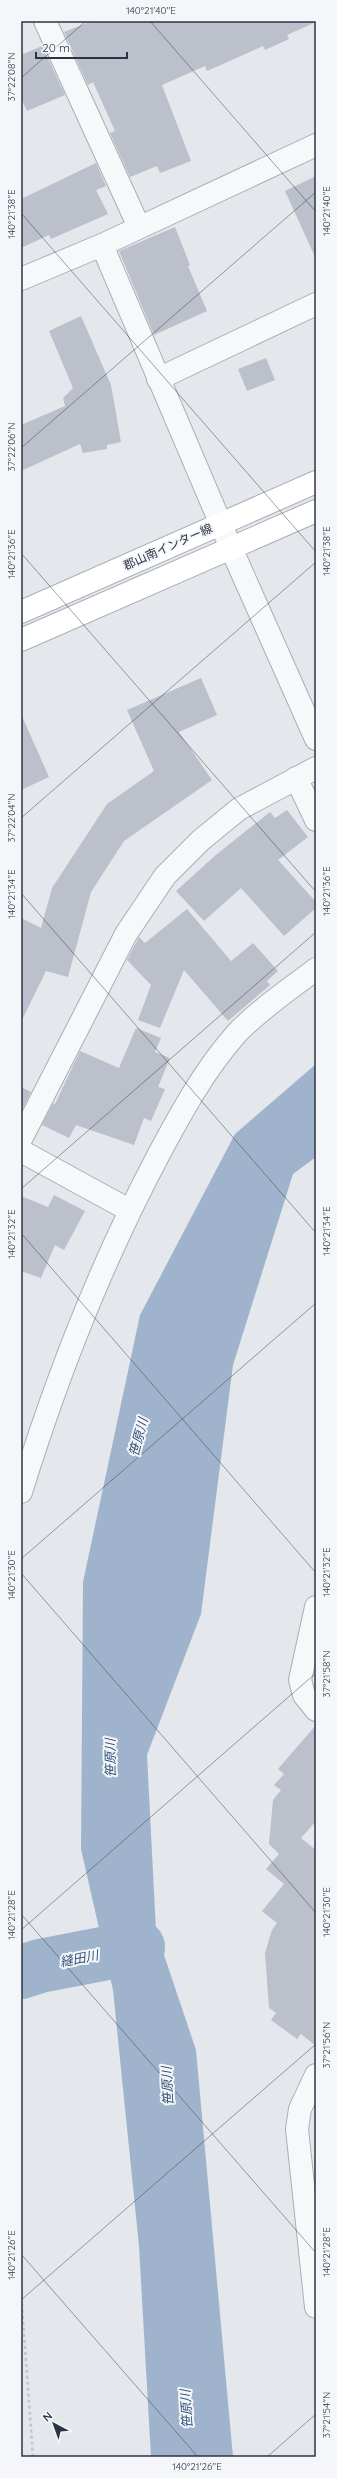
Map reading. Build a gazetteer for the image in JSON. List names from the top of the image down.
{
  "streets": {
    "street": ["郡山南インター線"]
  },
  "water": ["笹原川", "縫田川"],
  "scale_bar": "20 m",
  "north": "top left",
  "coordinates": [
    "140°21'40\"E",
    "37°22'08\"N",
    "140°21'38\"E",
    "37°22'06\"N",
    "140°21'36\"E",
    "37°22'04\"N",
    "140°21'34\"E",
    "140°21'32\"E",
    "140°21'30\"E",
    "37°21'58\"N",
    "140°21'28\"E",
    "37°21'56\"N",
    "140°21'26\"E",
    "37°21'54\"N"
  ]
}
